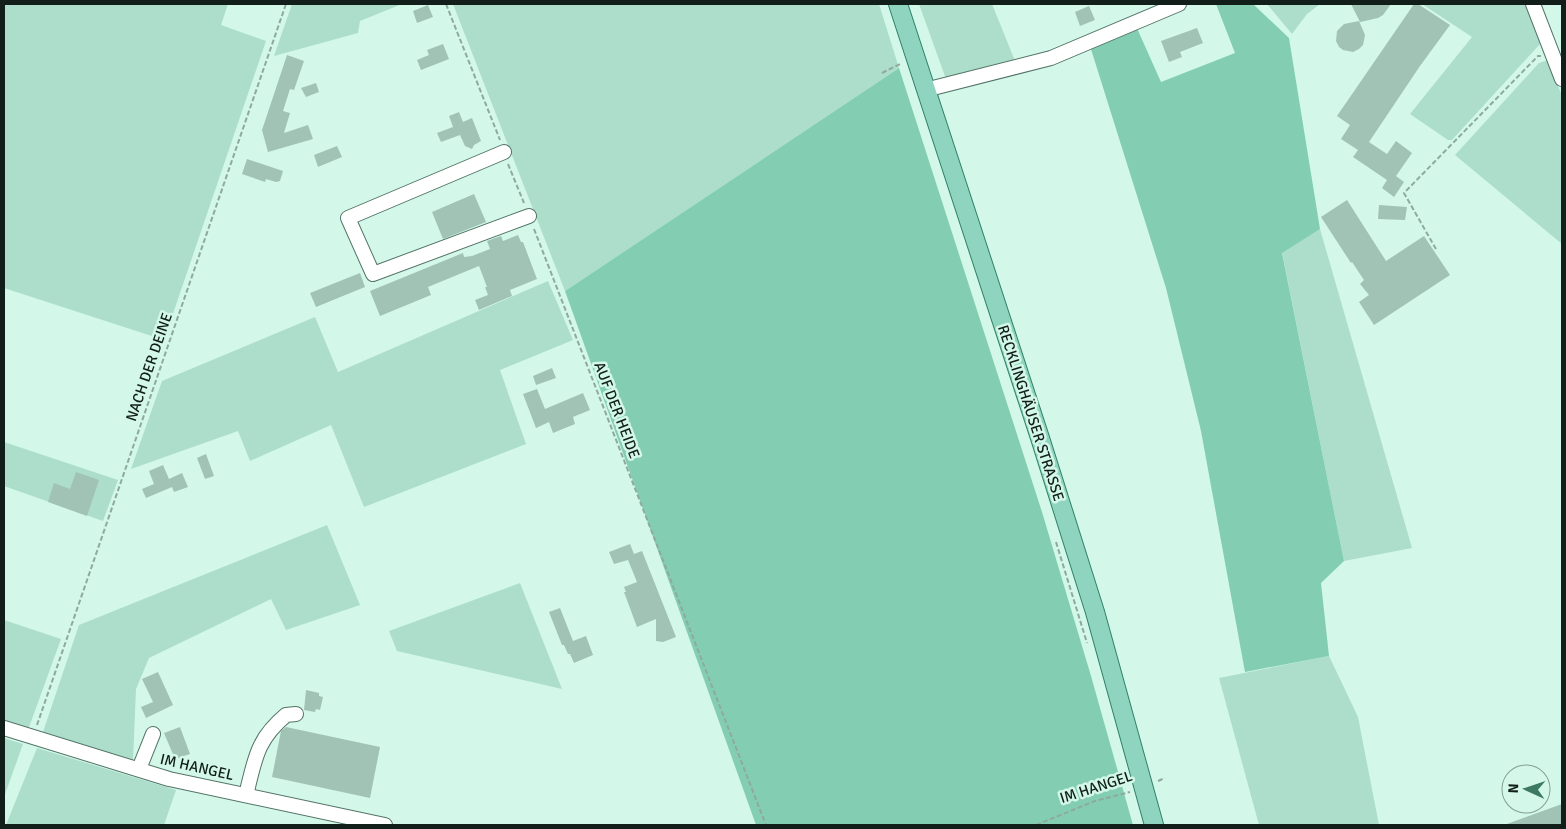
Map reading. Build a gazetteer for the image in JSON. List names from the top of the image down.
{
  "streets": {
    "main road": ["RECKLINGHÄUSER STRASSE"],
    "street": ["IM HANGEL"],
    "path": ["NACH DER DEINE", "AUF DER HEIDE"]
  },
  "crossings": [
    ["NACH DER DEINE", "IM HANGEL"],
    ["RECKLINGHÄUSER STRASSE", "IM HANGEL"]
  ],
  "north": "left"
}
